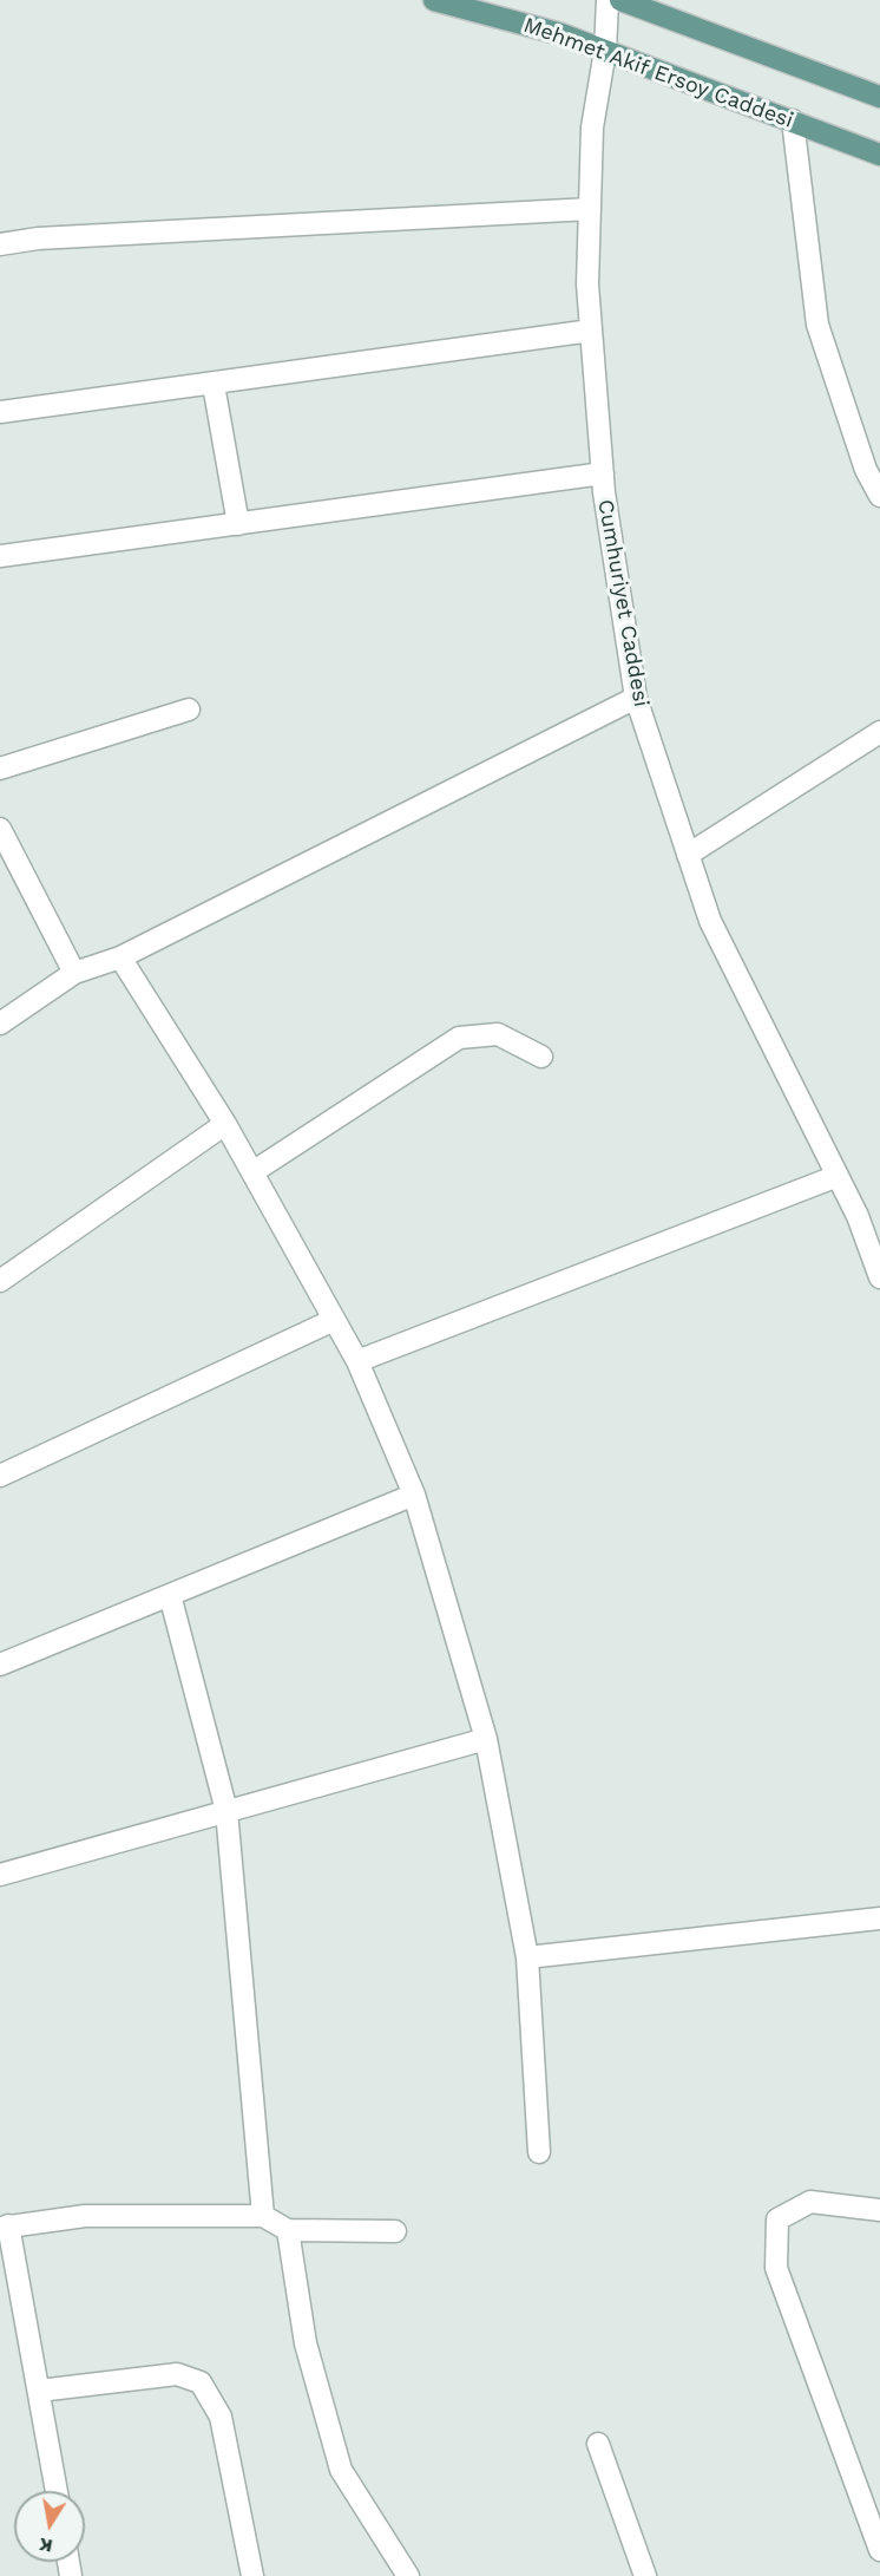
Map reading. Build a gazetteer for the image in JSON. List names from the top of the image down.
{
  "streets": {
    "main road": ["Mehmet Akif Ersoy Caddesi"],
    "street": ["Cumhuriyet Caddesi"]
  },
  "crossings": [
    ["Mehmet Akif Ersoy Caddesi", "Cumhuriyet Caddesi"]
  ],
  "north": "bottom"
}
